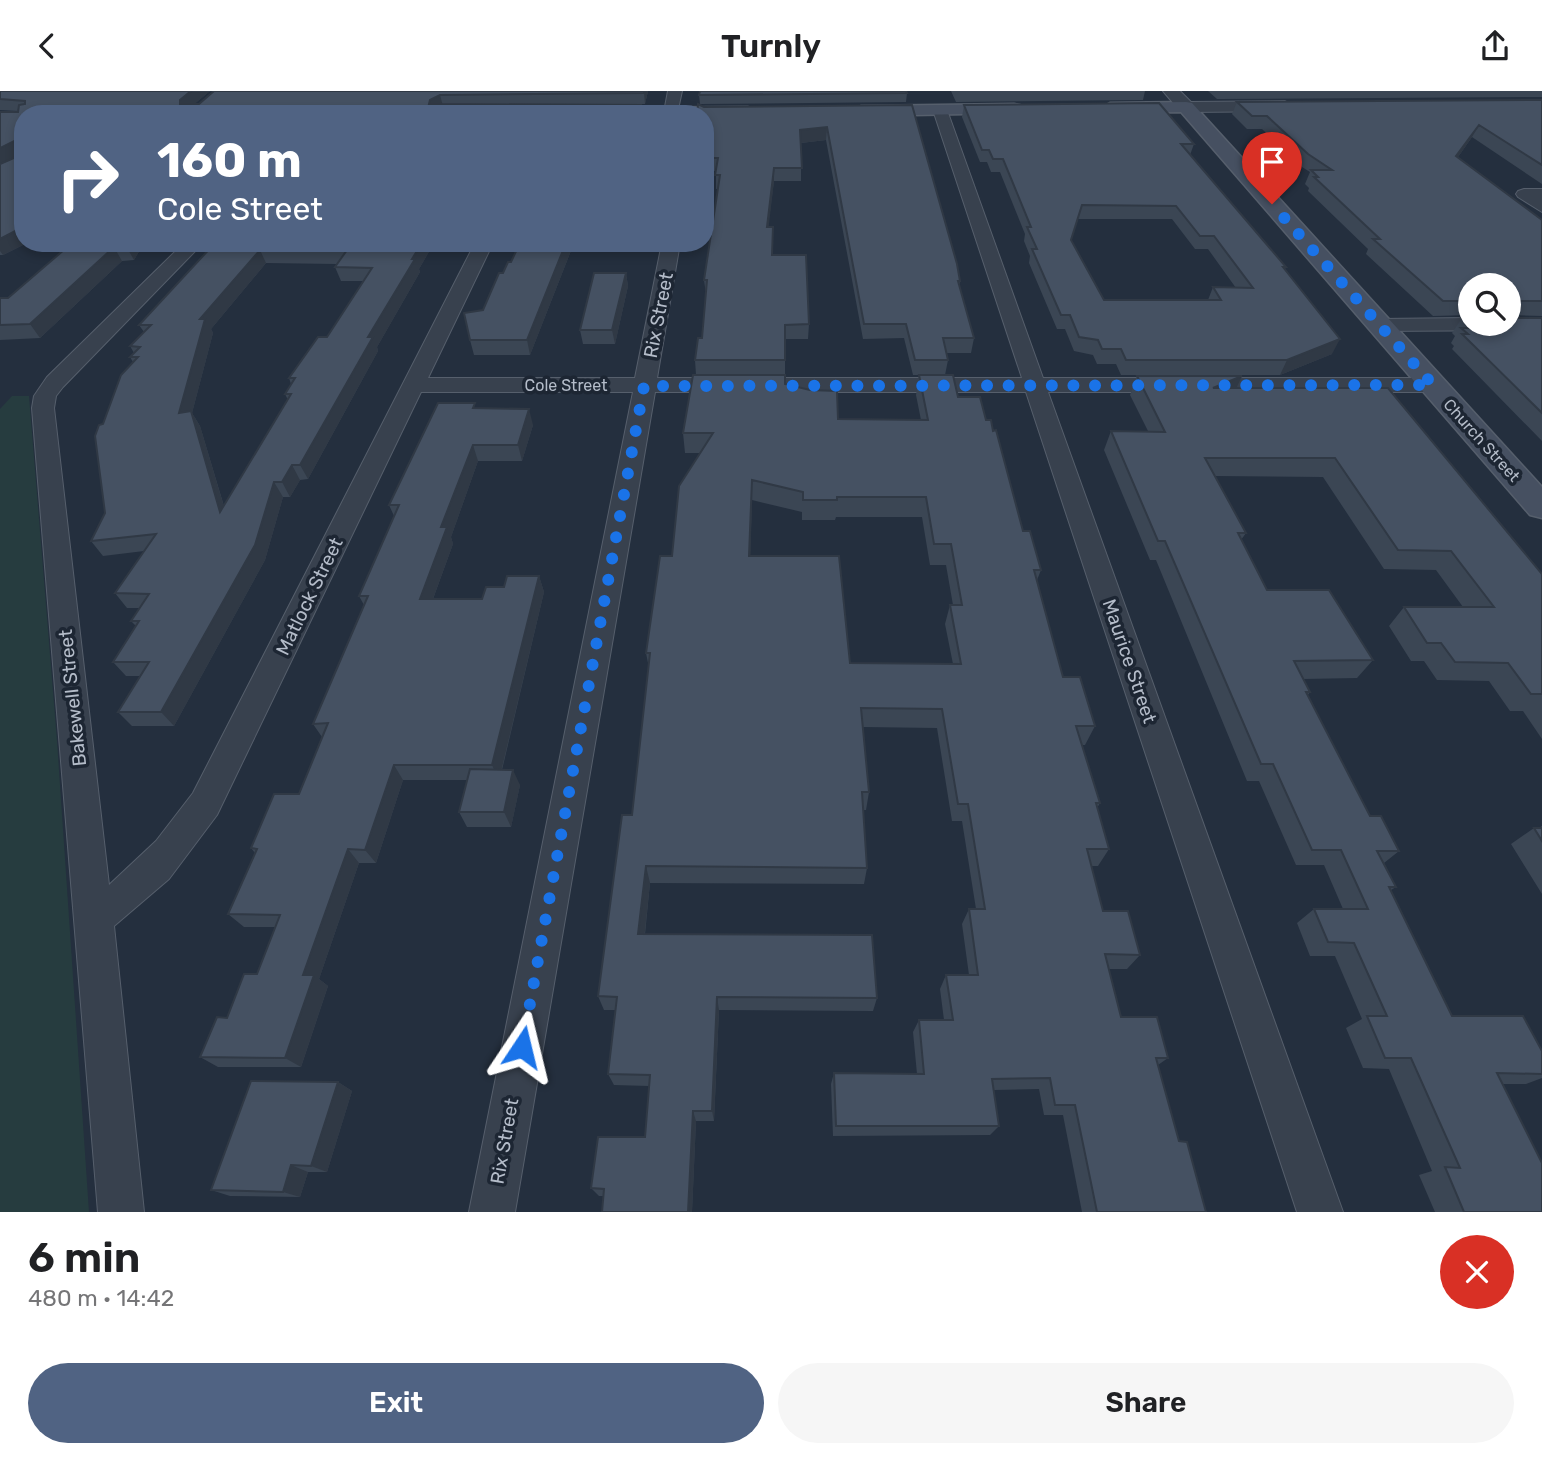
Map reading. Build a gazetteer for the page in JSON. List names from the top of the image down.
{
  "streets": {
    "main road": ["Church Street"],
    "street": [
      "Rix Street",
      "Cole Street",
      "Matlock Street",
      "Maurice Street",
      "Bakewell Street"
    ]
  },
  "crossings": [
    ["Rix Street", "Cole Street"],
    ["Cole Street", "Church Street"],
    ["Cole Street", "Matlock Street"],
    ["Cole Street", "Maurice Street"],
    ["Matlock Street", "Bakewell Street"]
  ],
  "page": {
    "header": "Turnly",
    "turn": ["160 m", "Cole Street"],
    "heading": ["6 min", "480 m · 14:42"],
    "buttons": ["Exit", "Share"]
  }
}
